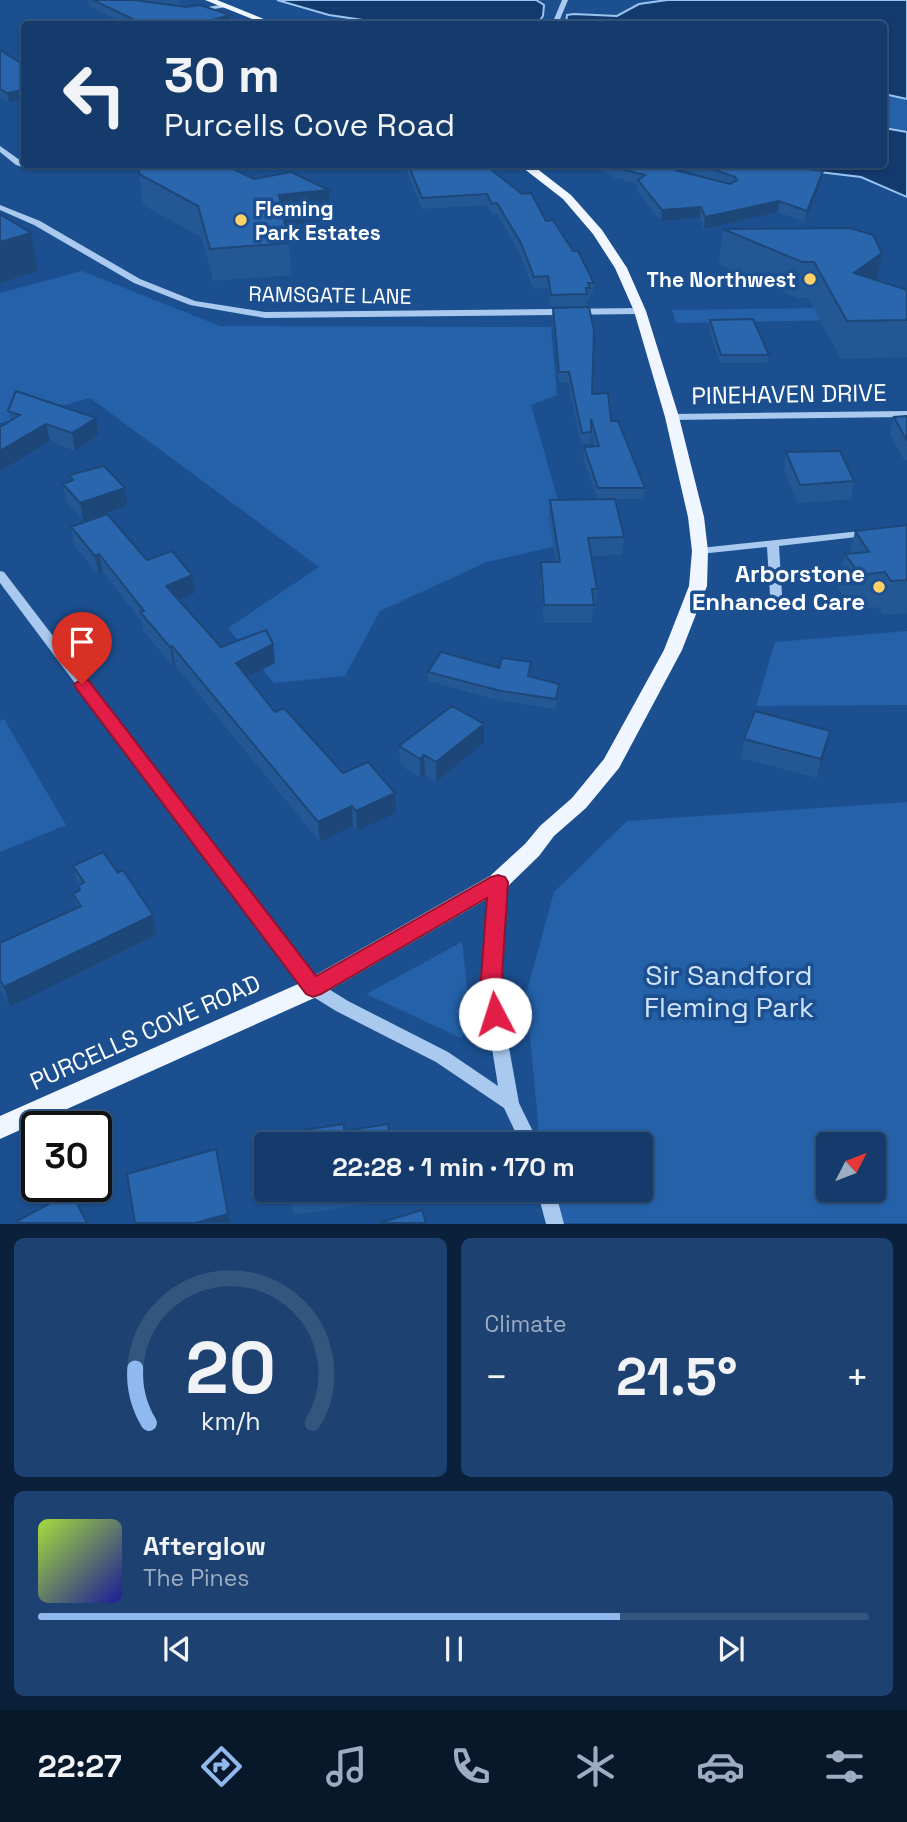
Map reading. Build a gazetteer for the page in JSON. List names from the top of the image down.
{
  "streets": {
    "main road": ["PURCELLS COVE ROAD"],
    "street": ["RAMSGATE LANE", "PINEHAVEN DRIVE"]
  },
  "crossings": [
    ["RAMSGATE LANE", "PURCELLS COVE ROAD"],
    ["PINEHAVEN DRIVE", "PURCELLS COVE ROAD"]
  ],
  "parks": ["Sir Sandford Fleming Park"],
  "places": ["Fleming Park Estates", "The Northwest", "Arborstone Enhanced Care"],
  "north": "top right",
  "page": {
    "turn": ["30 m", "Purcells Cove Road"],
    "limit": "30",
    "trip": "22:28 · 1 min · 170 m",
    "tile": "Climate",
    "heat": ["−", "21.5°", "+"],
    "song": ["Afterglow", "The Pines"],
    "tabs": "22:27",
    "gauge": ["20", "km/h"]
  }
}
